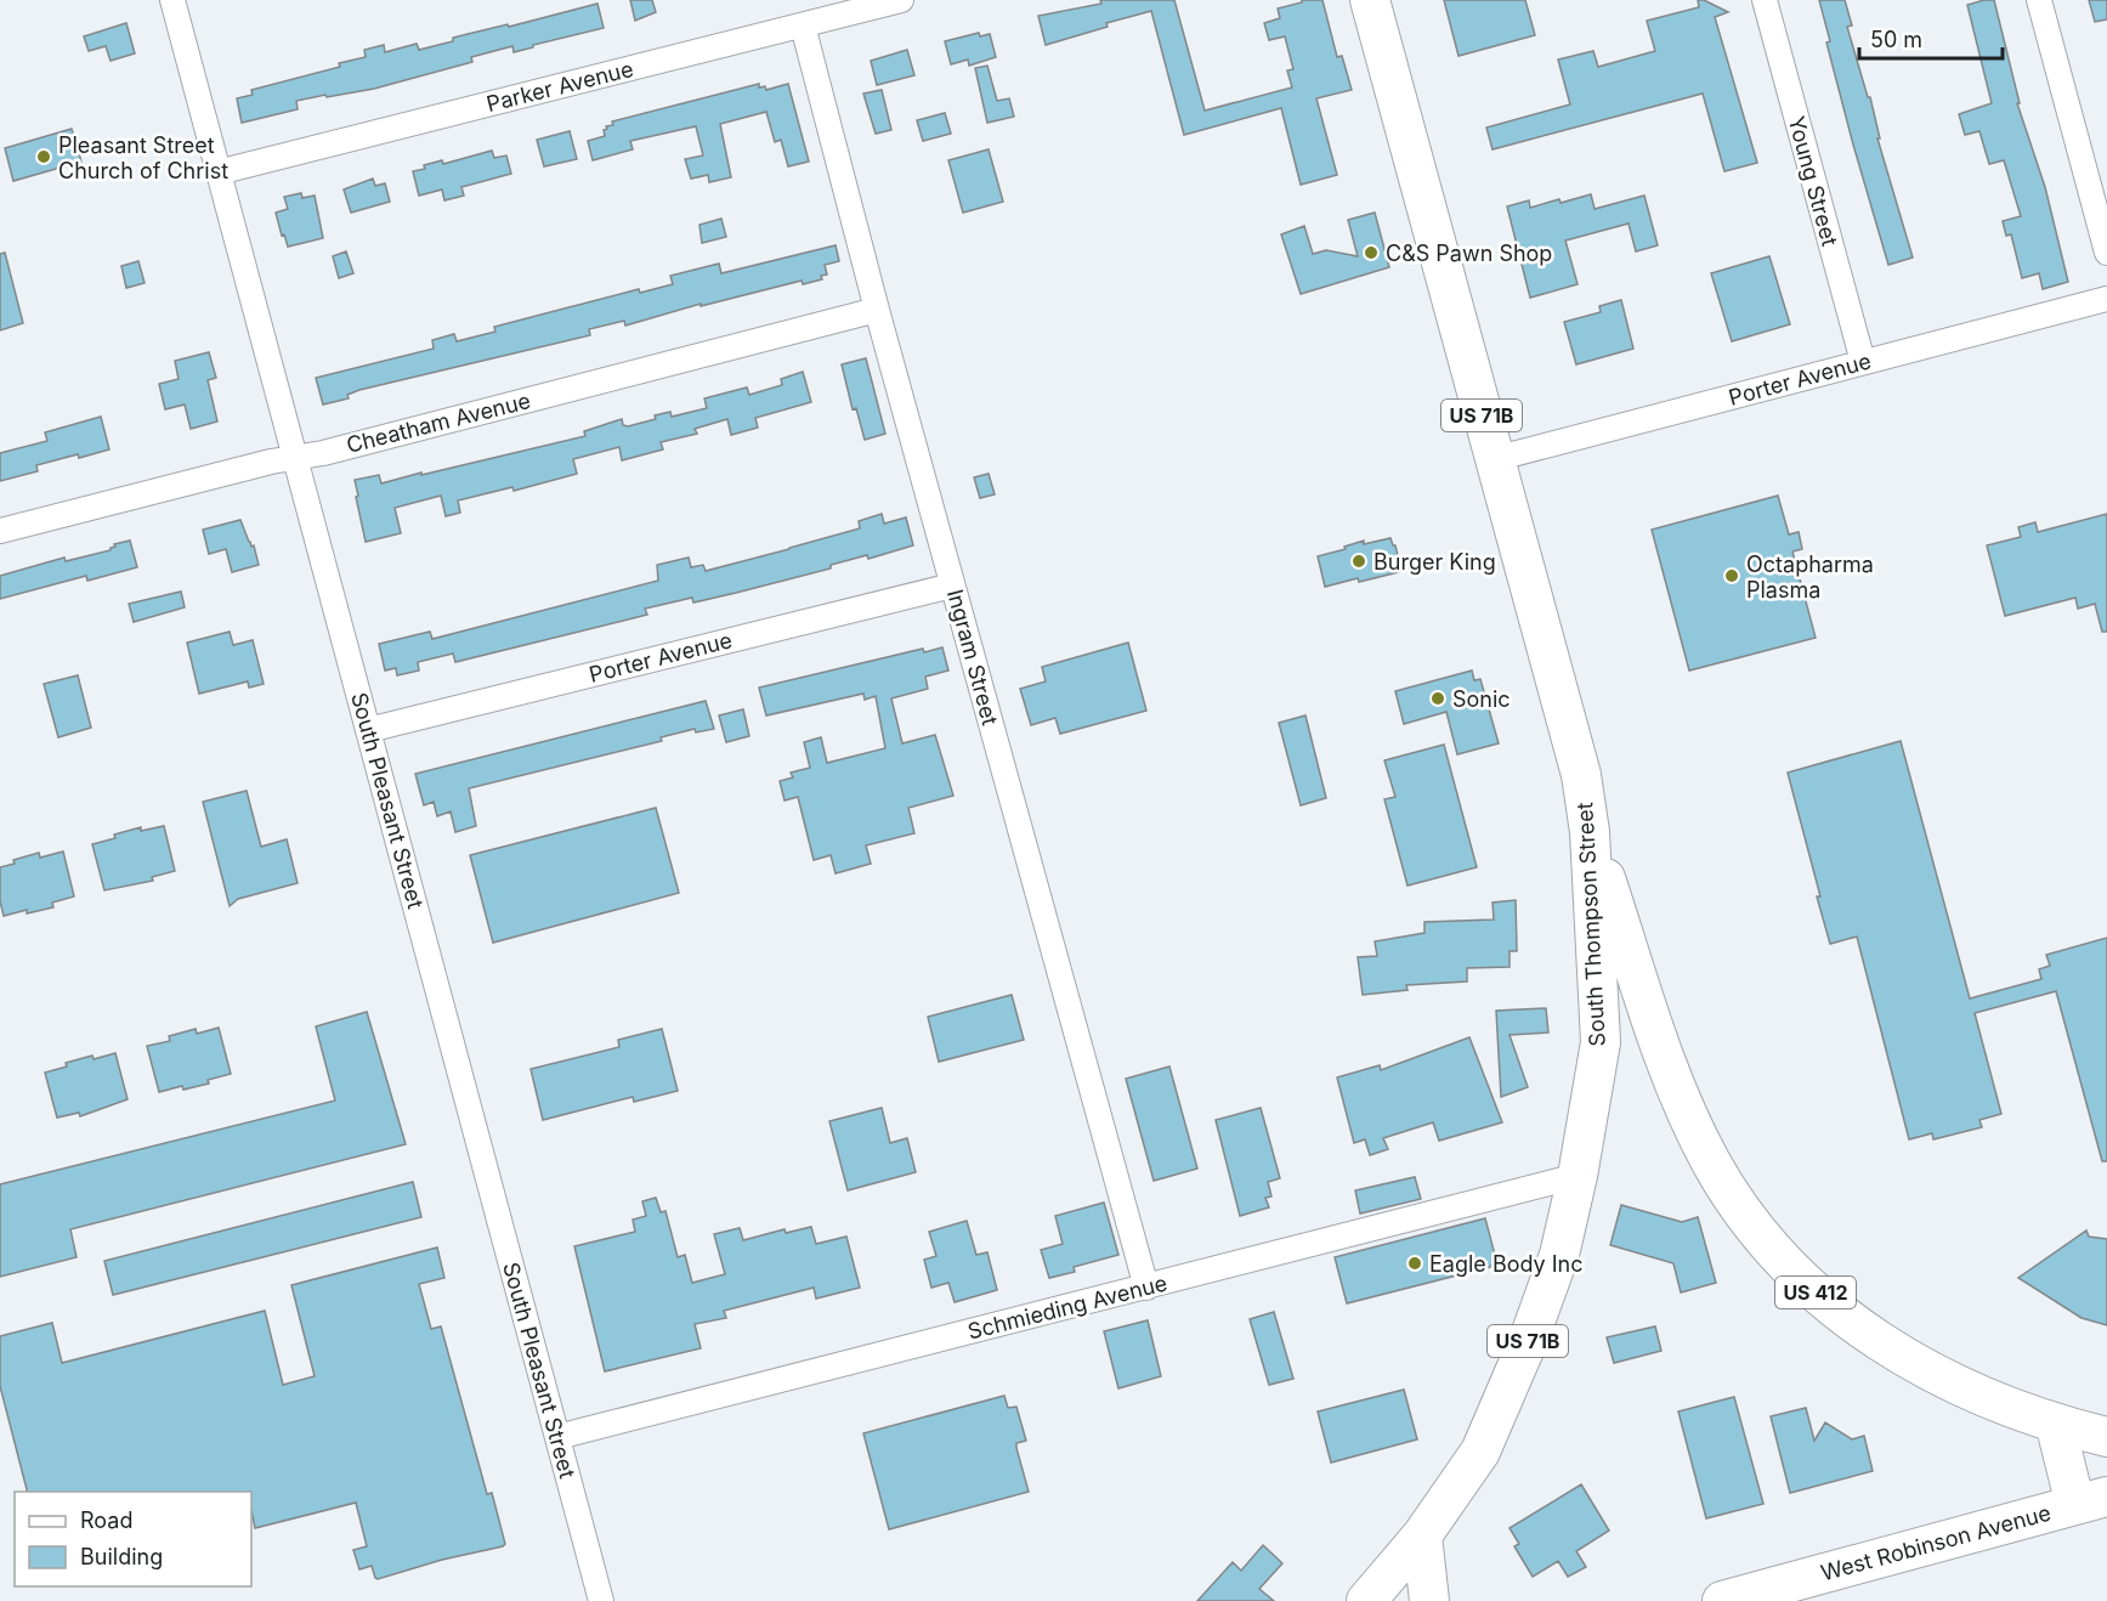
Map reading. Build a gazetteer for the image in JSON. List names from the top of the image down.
{
  "streets": {
    "highway": [
      "US 71B",
      "South Thompson Street",
      "US 412",
      "West Robinson Avenue"
    ],
    "street": [
      "Parker Avenue",
      "Young Street",
      "Porter Avenue",
      "Cheatham Avenue",
      "Ingram Street",
      "South Pleasant Street",
      "Schmieding Avenue"
    ]
  },
  "crossings": [
    ["Parker Avenue", "Ingram Street"],
    ["Parker Avenue", "South Pleasant Street"],
    ["Young Street", "Porter Avenue"],
    ["Porter Avenue", "Ingram Street"],
    ["Porter Avenue", "South Pleasant Street"],
    ["Porter Avenue", "South Thompson Street"],
    ["Cheatham Avenue", "Ingram Street"],
    ["Cheatham Avenue", "South Pleasant Street"],
    ["Ingram Street", "Schmieding Avenue"],
    ["South Pleasant Street", "Schmieding Avenue"],
    ["South Thompson Street", "US 412"],
    ["South Thompson Street", "Schmieding Avenue"],
    ["US 412", "West Robinson Avenue"]
  ],
  "places": [
    "Pleasant Street Church of Christ",
    "C&S Pawn Shop",
    "Burger King",
    "Octapharma Plasma",
    "Sonic",
    "Eagle Body Inc"
  ],
  "legend": ["Road", "Building"],
  "scale_bar": "50 m"
}
